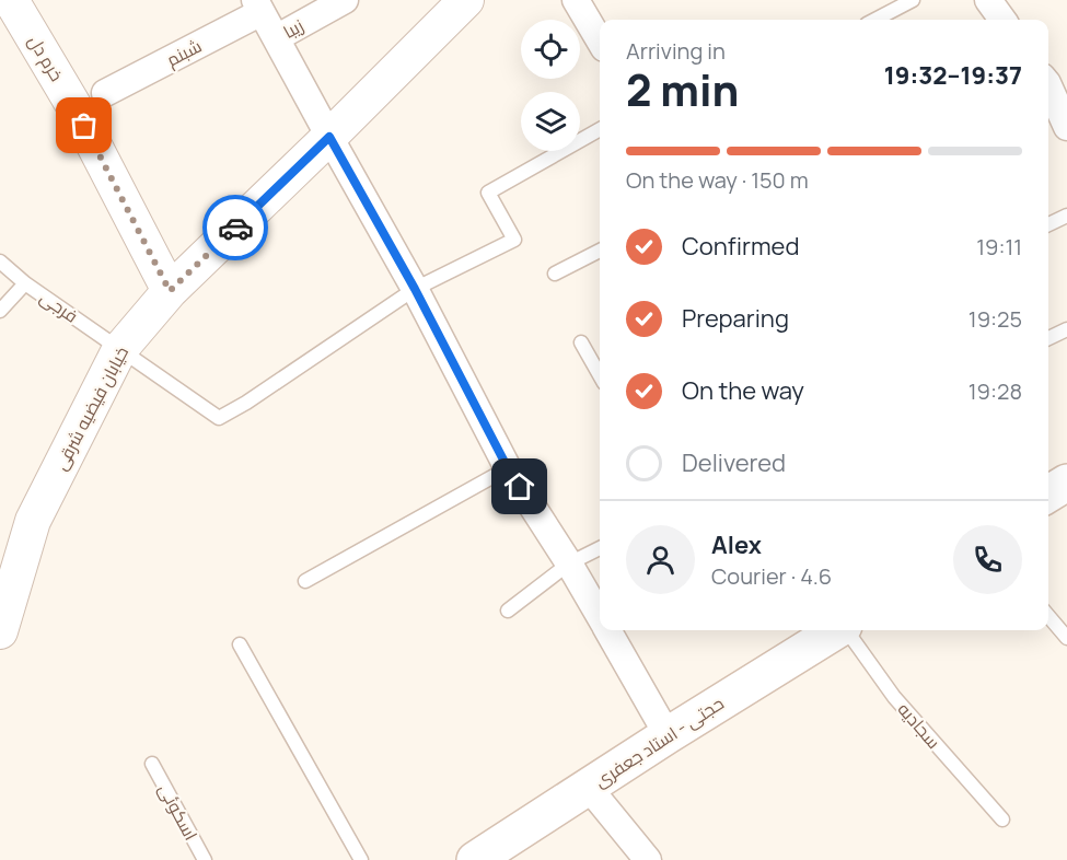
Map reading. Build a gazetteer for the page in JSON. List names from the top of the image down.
{
  "streets": {
    "main road": ["حجتی - استاد جعفری"],
    "street": [
      "زیبا",
      "شبنم",
      "خرم دل",
      "خیابان فیضیه شرقی"
    ],
    "lane": ["فرجی", "سجادیه", "اسکوئی"]
  },
  "crossings": [
    ["خرم دل", "خیابان فیضیه شرقی"],
    ["فرجی", "خیابان فیضیه شرقی"]
  ],
  "page": {
    "heading": ["2 min", "Arriving in", "19:32–19:37"],
    "panel": ["Alex", "Courier · 4.6"],
    "bar": "On the way · 150 m",
    "list": [
      ["Confirmed", "19:11"],
      ["Preparing", "19:25"],
      ["On the way", "19:28"],
      "Delivered"
    ]
  }
}
